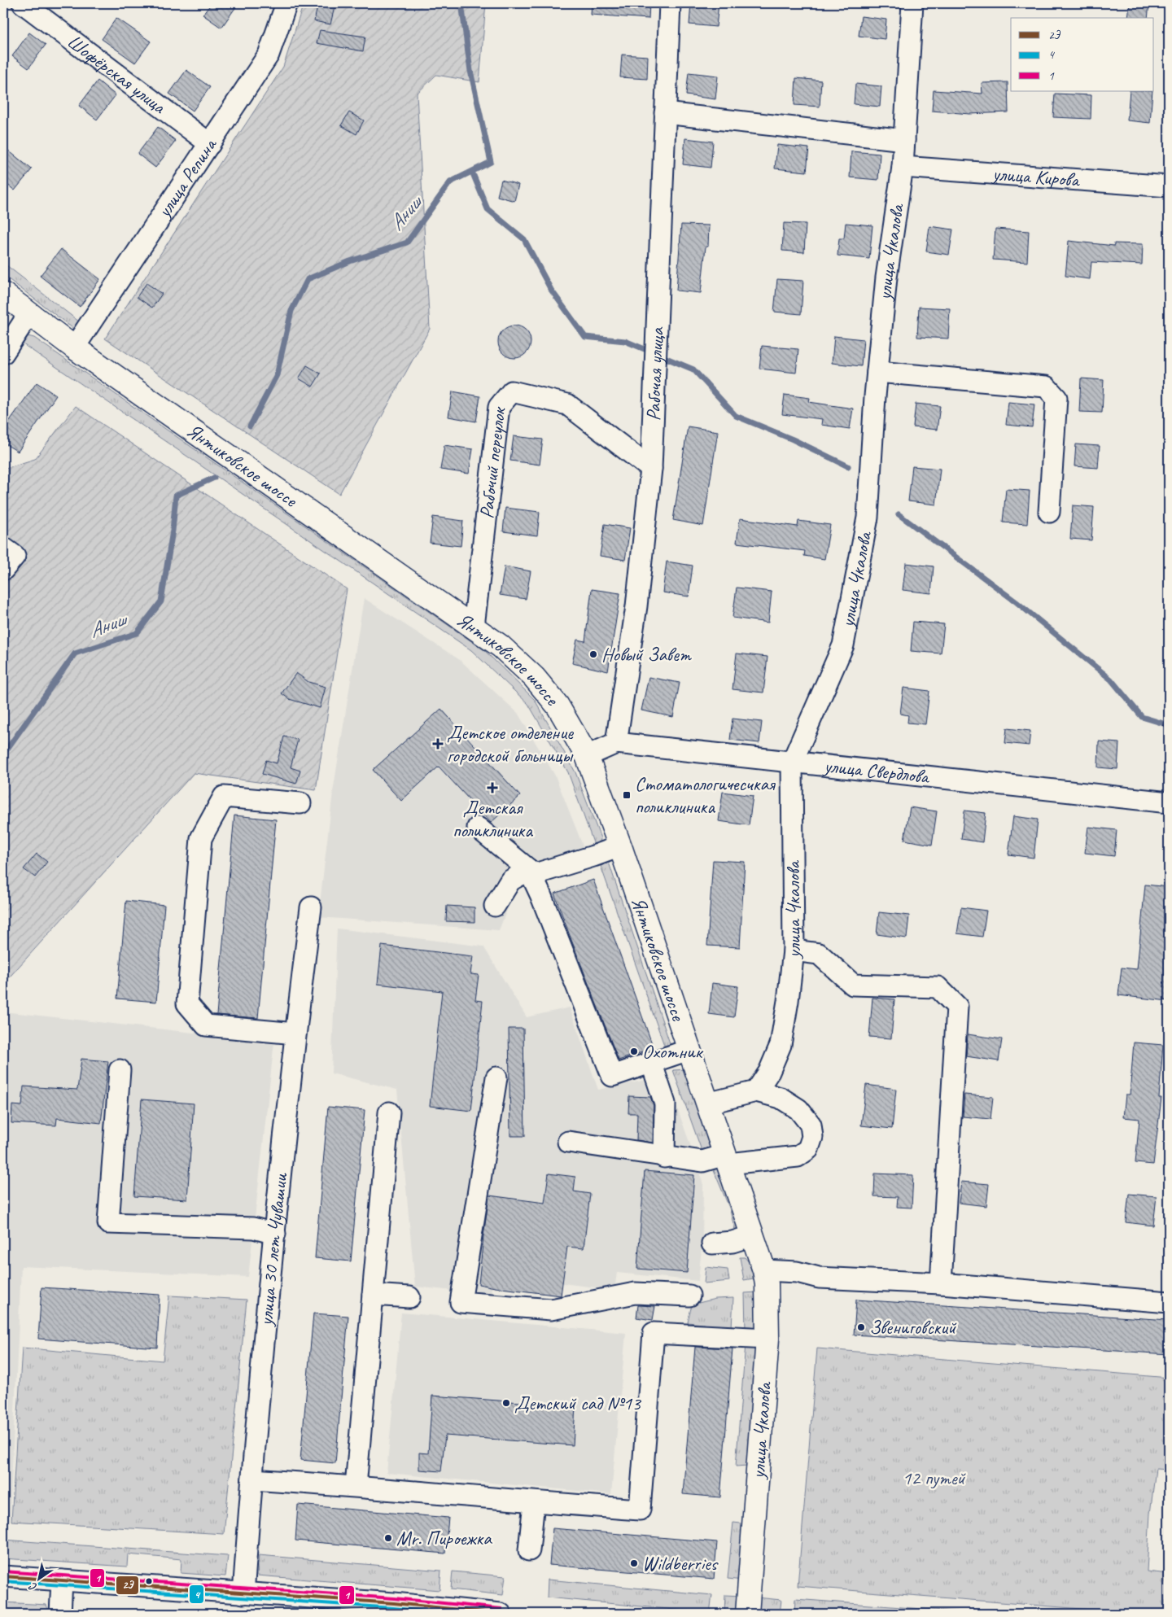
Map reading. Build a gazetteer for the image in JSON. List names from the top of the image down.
{
  "streets": {
    "main road": ["улица Чкалова", "Янтиковское шоссе"],
    "street": [
      "Шофёрская улица",
      "улица Кирова",
      "улица Репина",
      "Рабочая улица",
      "Рабочий переулок",
      "улица Свердлова",
      "улица 30 лет Чувашии"
    ]
  },
  "crossings": [
    ["Шофёрская улица", "улица Репина"],
    ["улица Кирова", "улица Чкалова"],
    ["улица Репина", "Янтиковское шоссе"],
    ["улица Чкалова", "Янтиковское шоссе"],
    ["улица Чкалова", "улица Свердлова"],
    ["Рабочая улица", "Рабочий переулок"],
    ["Рабочая улица", "улица Свердлова"],
    ["Рабочий переулок", "Янтиковское шоссе"]
  ],
  "water": ["Аниш"],
  "parks": ["12 путей"],
  "places": {
    "other": [
      "Новый Завет",
      "Охотник",
      "Звениговский",
      "Детский сад №13",
      "Mr. Пироежка",
      "Wildberries"
    ],
    "health": ["Детское отделение городской больницы", "Детская поликлиника"],
    "transit": ["Стоматологичесчкая поликлиника"]
  },
  "lines": ["transit line 1", "transit line 2Э", "transit line 4"],
  "legend": ["2Э", "4", "1"],
  "north": "bottom left"
}
